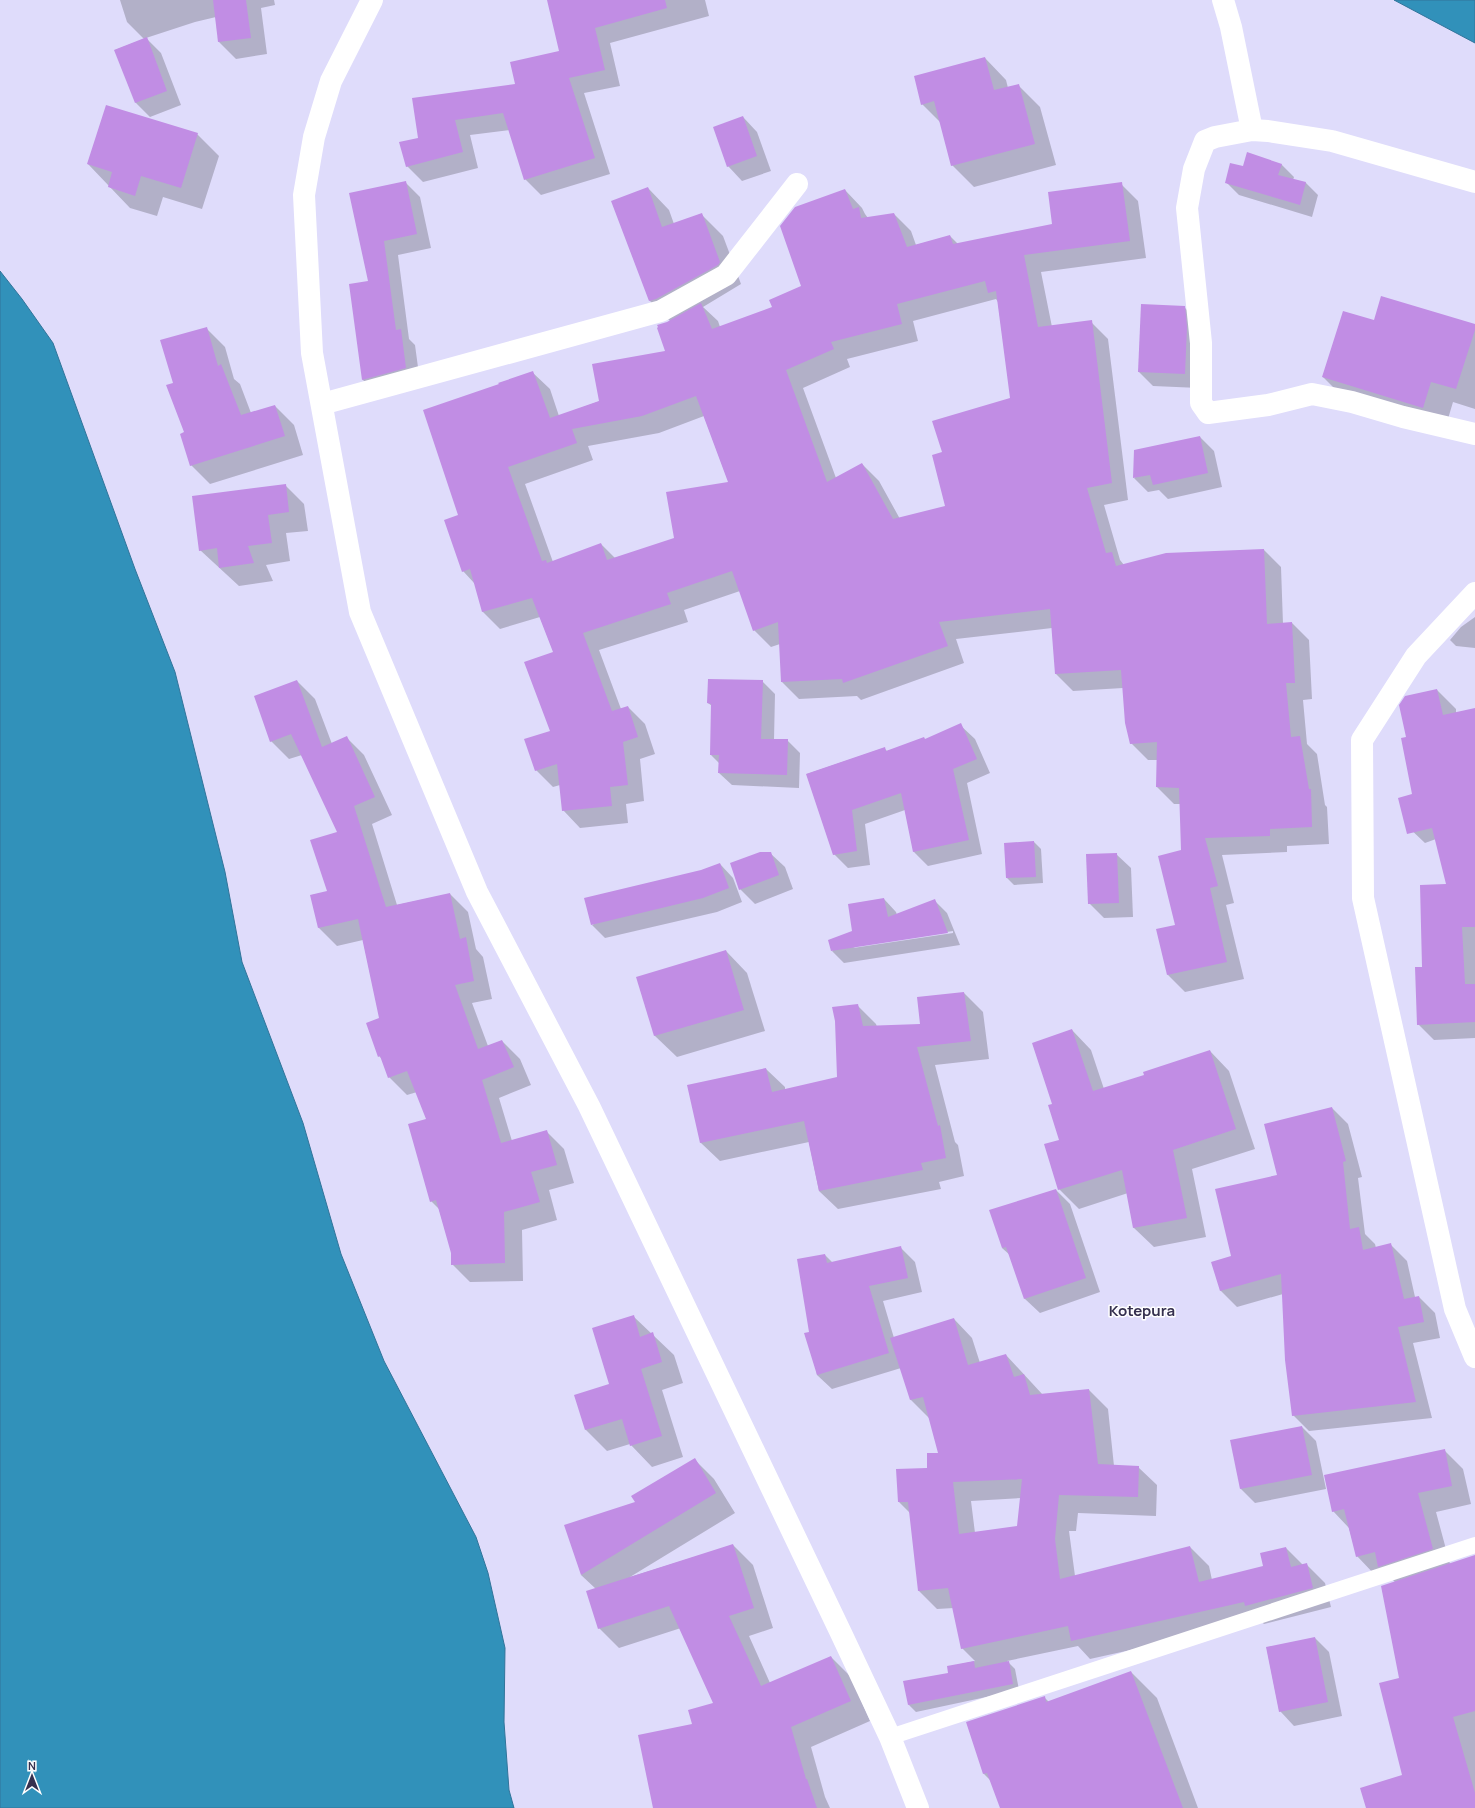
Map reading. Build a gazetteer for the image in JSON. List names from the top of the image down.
{
  "districts": ["Kotepura"],
  "north": "top"
}
